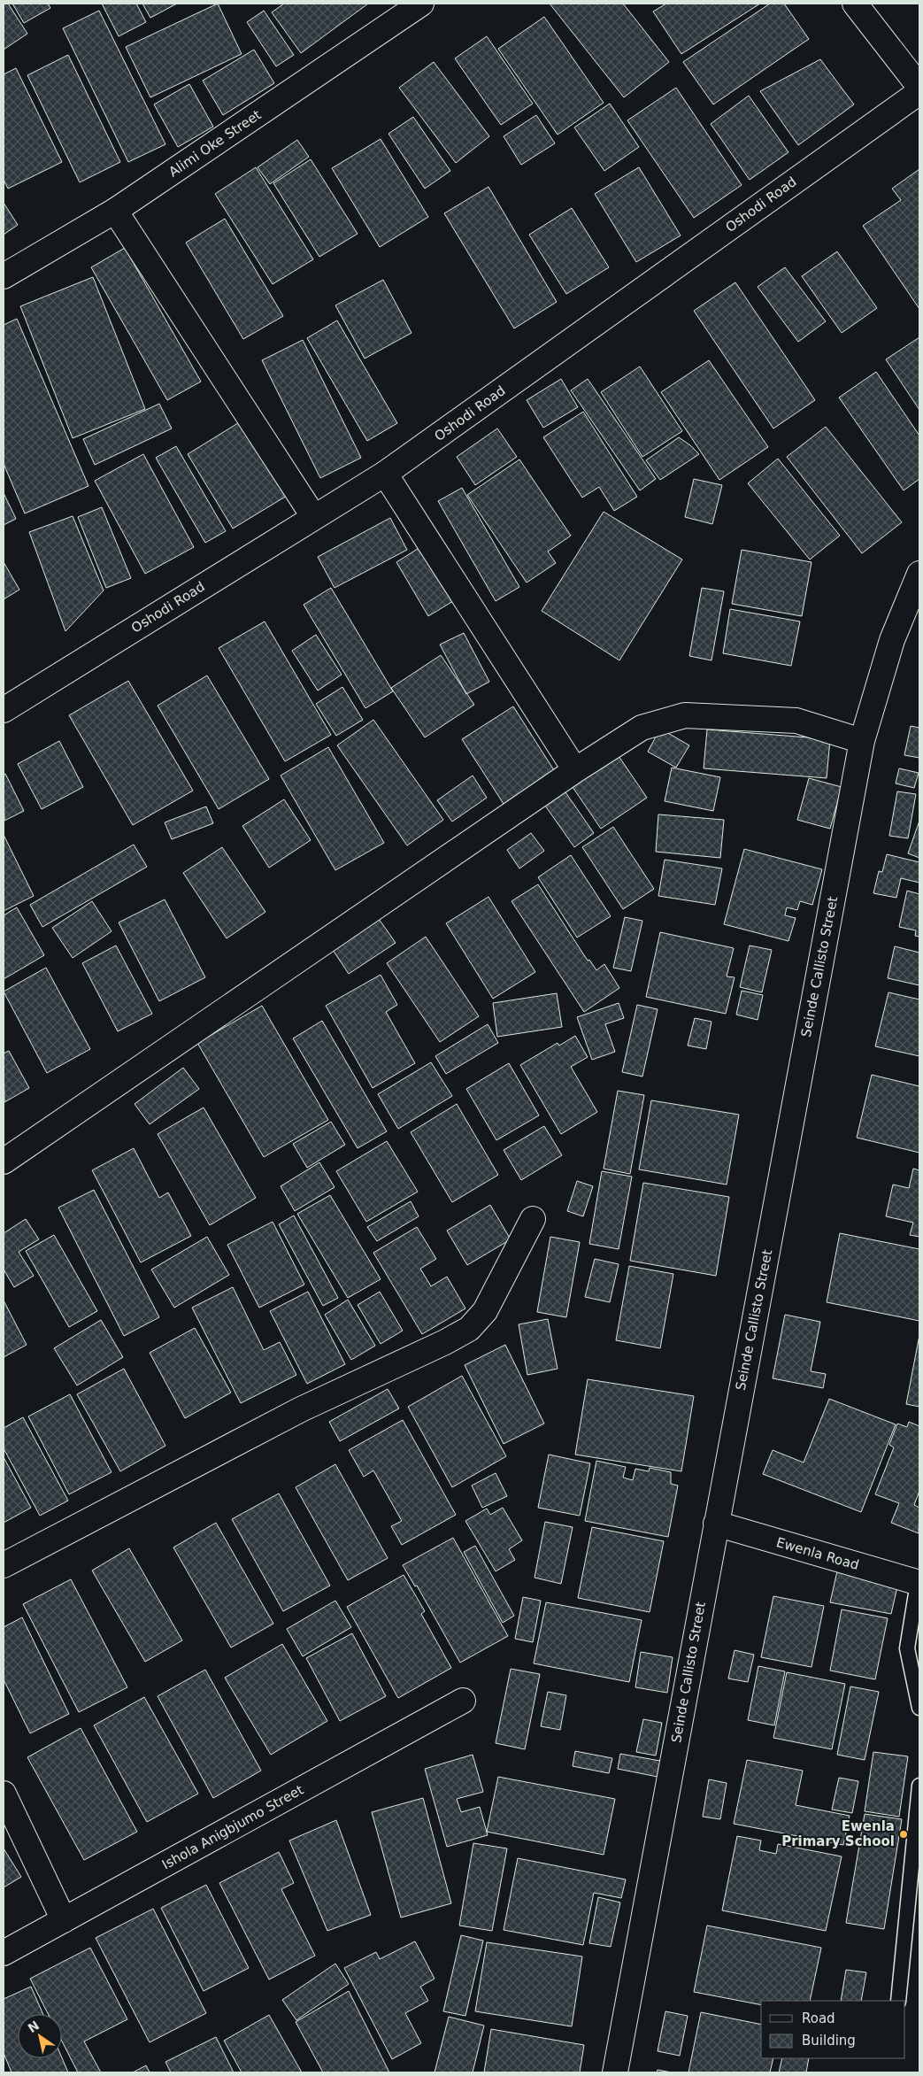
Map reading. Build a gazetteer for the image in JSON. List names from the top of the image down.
{
  "streets": {
    "street": [
      "Alimi Oke Street",
      "Oshodi Road",
      "Seinde Callisto Street",
      "Ewenla Road",
      "Ishola Anigbjumo Street"
    ]
  },
  "crossings": [
    ["Seinde Callisto Street", "Ewenla Road"]
  ],
  "places": ["Ewenla Primary School"],
  "legend": ["Road", "Building"],
  "north": "top left"
}
